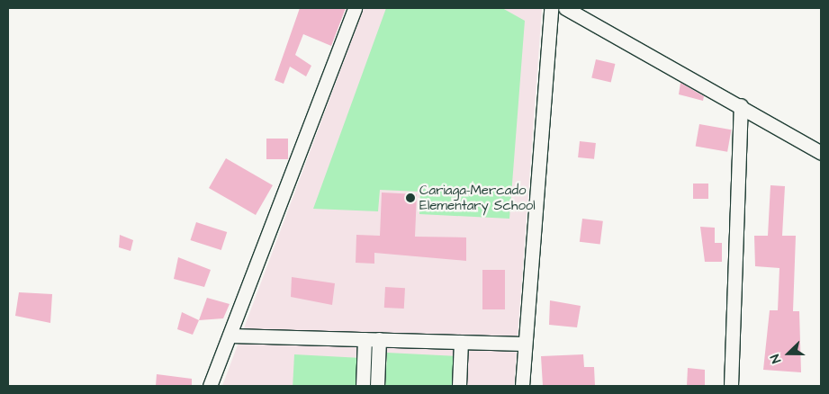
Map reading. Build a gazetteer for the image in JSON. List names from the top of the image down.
{
  "places": ["Cariaga-Mercado Elementary School"],
  "north": "left"
}
